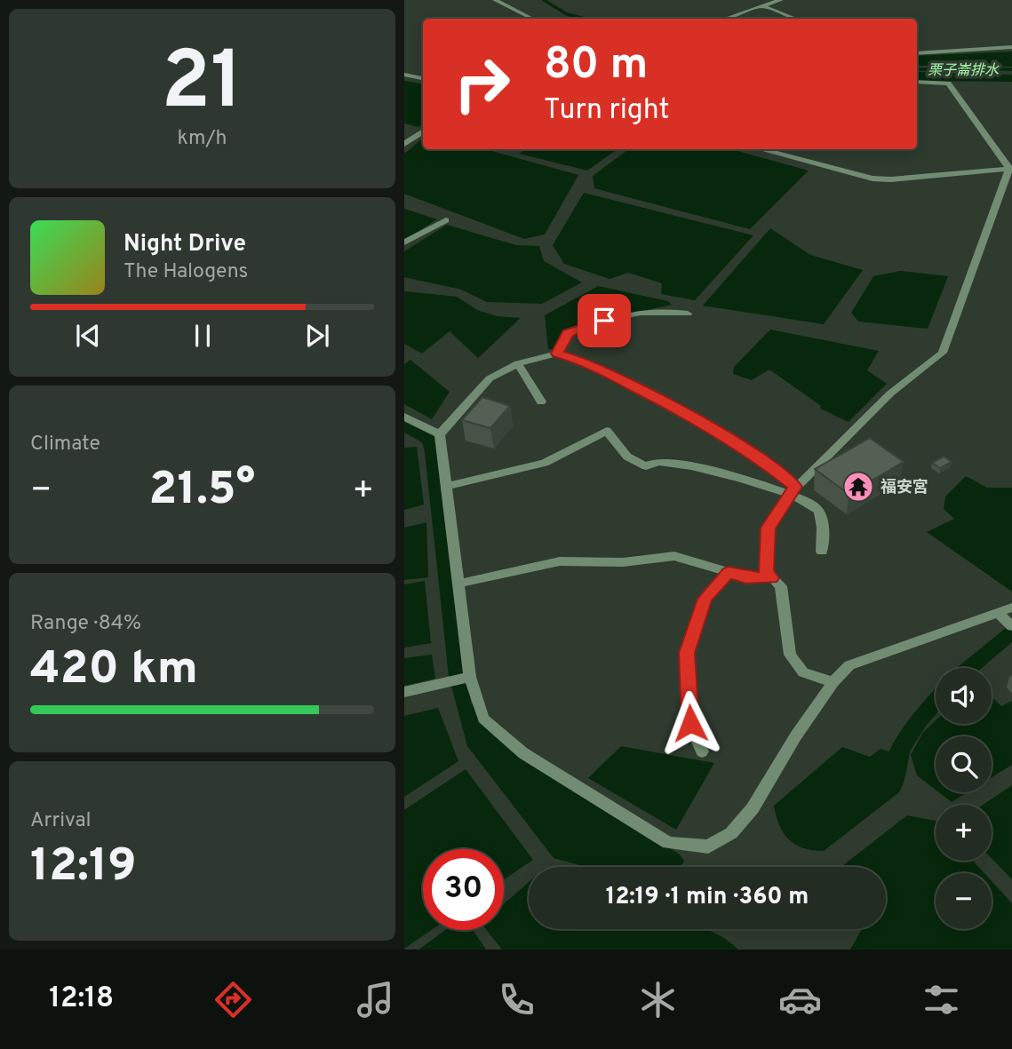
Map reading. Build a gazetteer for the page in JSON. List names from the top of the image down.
{
  "water": ["栗子崙排水"],
  "places": {
    "temple": ["福安宮"]
  },
  "page": {
    "tile": [
      ["21", "km/h"],
      "Climate",
      ["Range · 84%", "420 km"],
      ["Arrival", "12:19"]
    ],
    "turn": ["80 m", "Turn right"],
    "song": ["Night Drive", "The Halogens"],
    "heat": ["−", "21.5°", "+"],
    "map_buttons": ["+", "−"],
    "limit": "30",
    "trip": "12:19 · 1 min · 360 m",
    "tabs": "12:18"
  }
}
